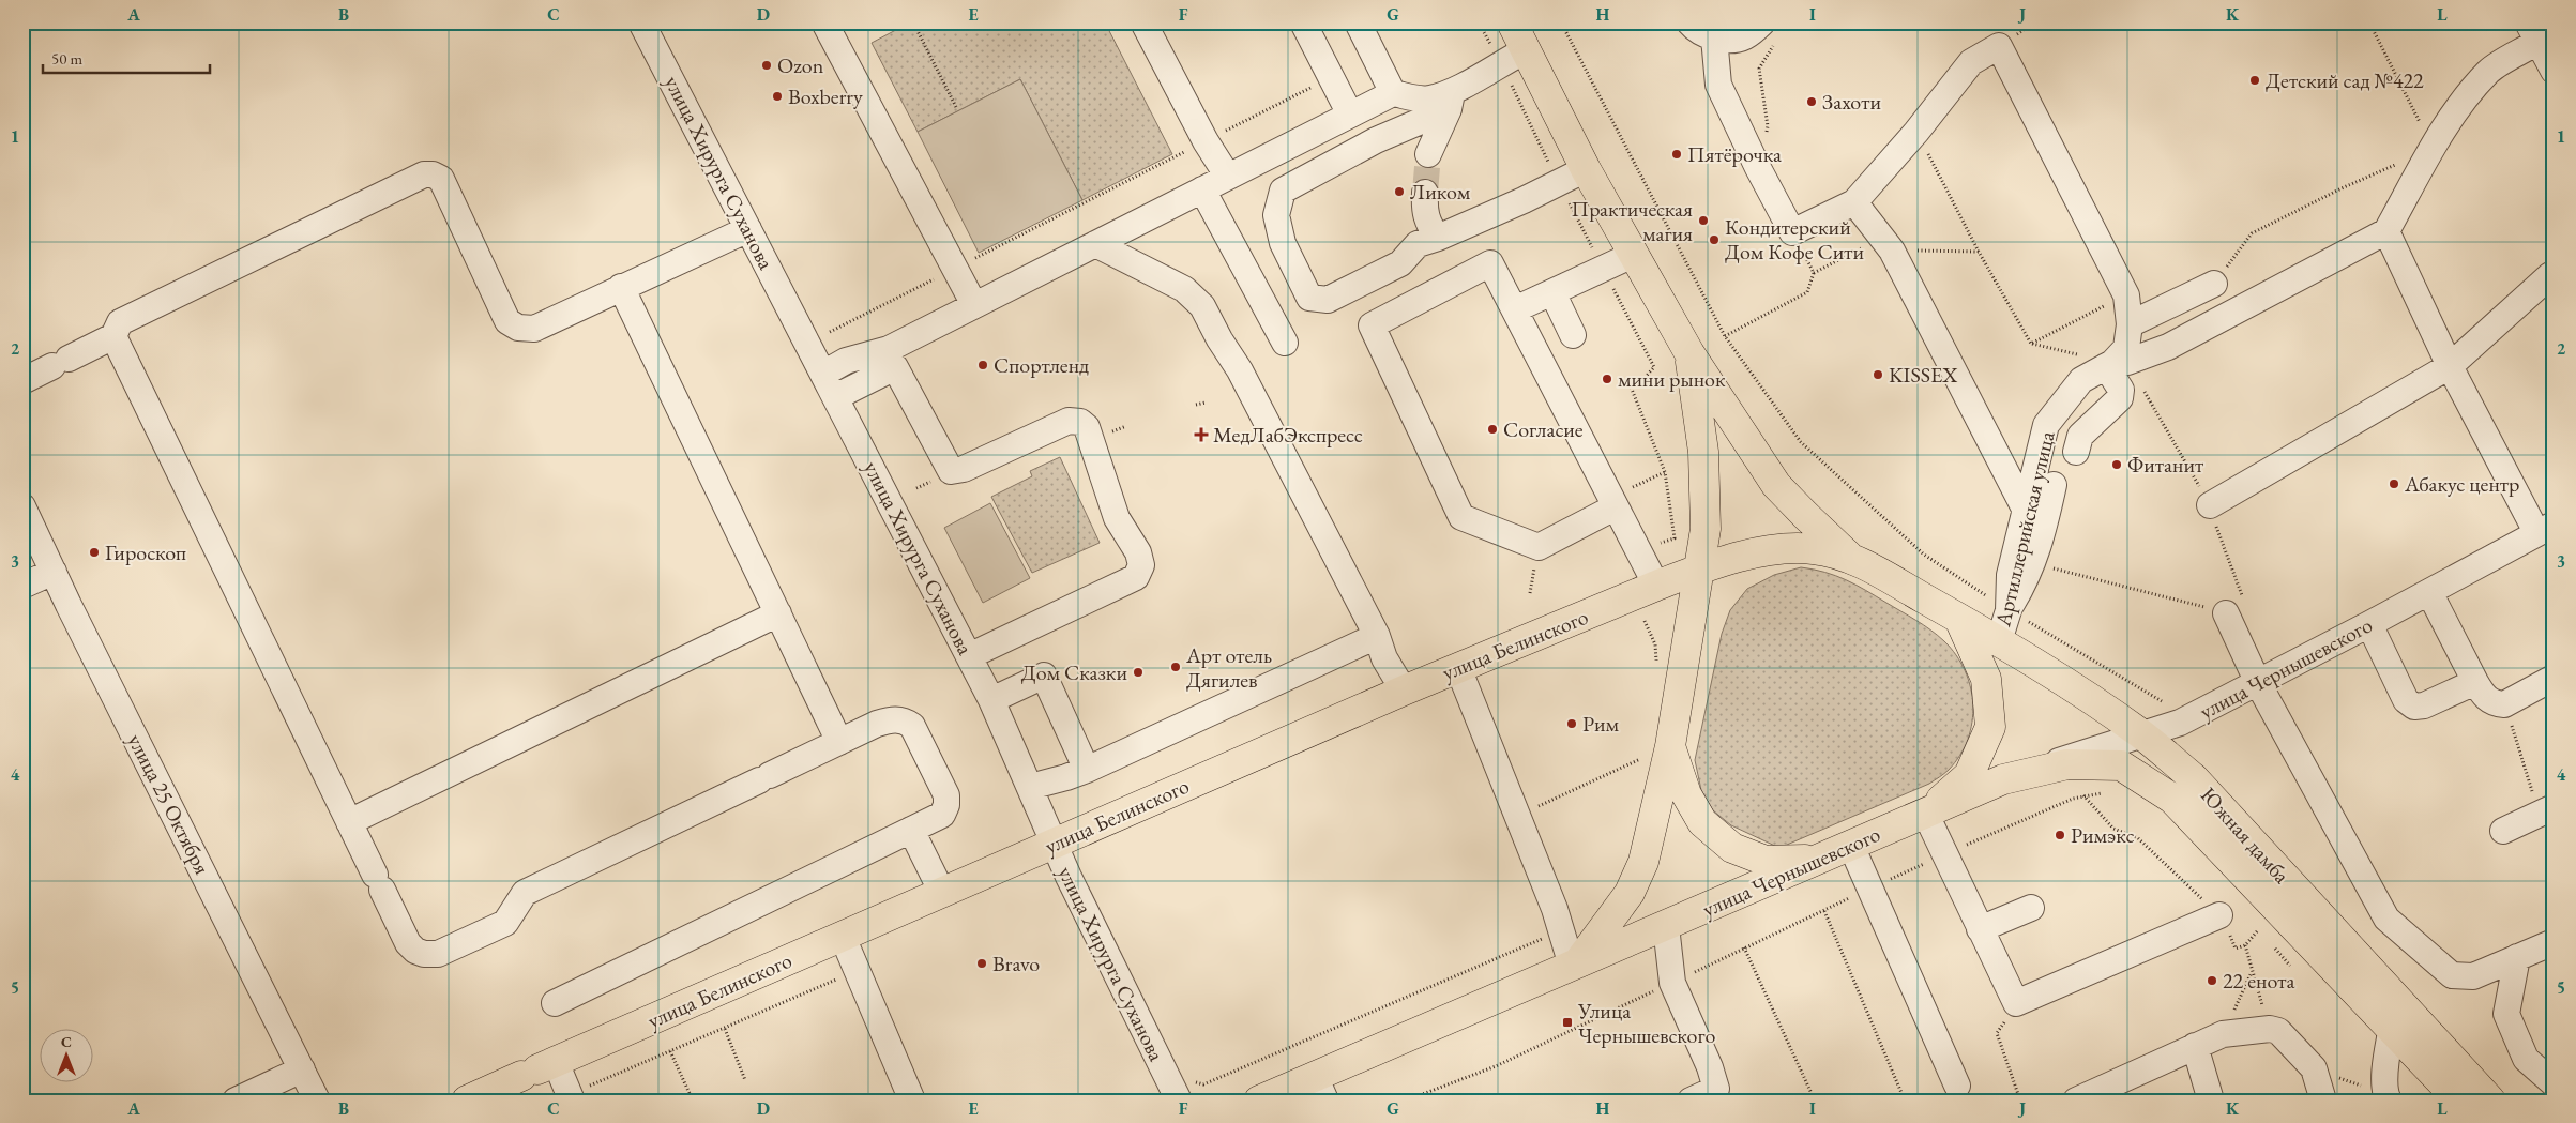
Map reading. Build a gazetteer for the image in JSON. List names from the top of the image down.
{
  "streets": {
    "main road": ["улица Белинского", "улица Чернышевского", "Южная дамба"],
    "street": ["улица Хирурга Суханова", "Артиллерийская улица", "улица 25 Октября"]
  },
  "crossings": [
    ["улица Хирурга Суханова", "улица Белинского"],
    ["Артиллерийская улица", "Южная дамба"],
    ["улица Белинского", "Южная дамба"],
    ["улица Чернышевского", "Южная дамба"]
  ],
  "places": {
    "other": [
      "Ozon",
      "Детский сад №422",
      "Boxberry",
      "Захоти",
      "Пятёрочка",
      "Ликом",
      "Практическая магия",
      "Кондитерский Дом Кофе Сити",
      "Спортленд",
      "KISSEX",
      "мини рынок",
      "Согласие",
      "Фитанит",
      "Абакус центр",
      "Гироскоп",
      "Арт отель Дягилев",
      "Дом Сказки",
      "Рим",
      "Римэкс",
      "Bravo",
      "22 енота"
    ],
    "health": ["МедЛабЭкспресс"],
    "transit": ["Улица Чернышевского"]
  },
  "scale_bar": "50 m",
  "north": "top",
  "grid": {
    "columns": [
      "A",
      "B",
      "C",
      "D",
      "E",
      "F",
      "G",
      "H",
      "I",
      "J",
      "K",
      "L"
    ],
    "rows": [
      "1",
      "2",
      "3",
      "4",
      "5"
    ]
  }
}
